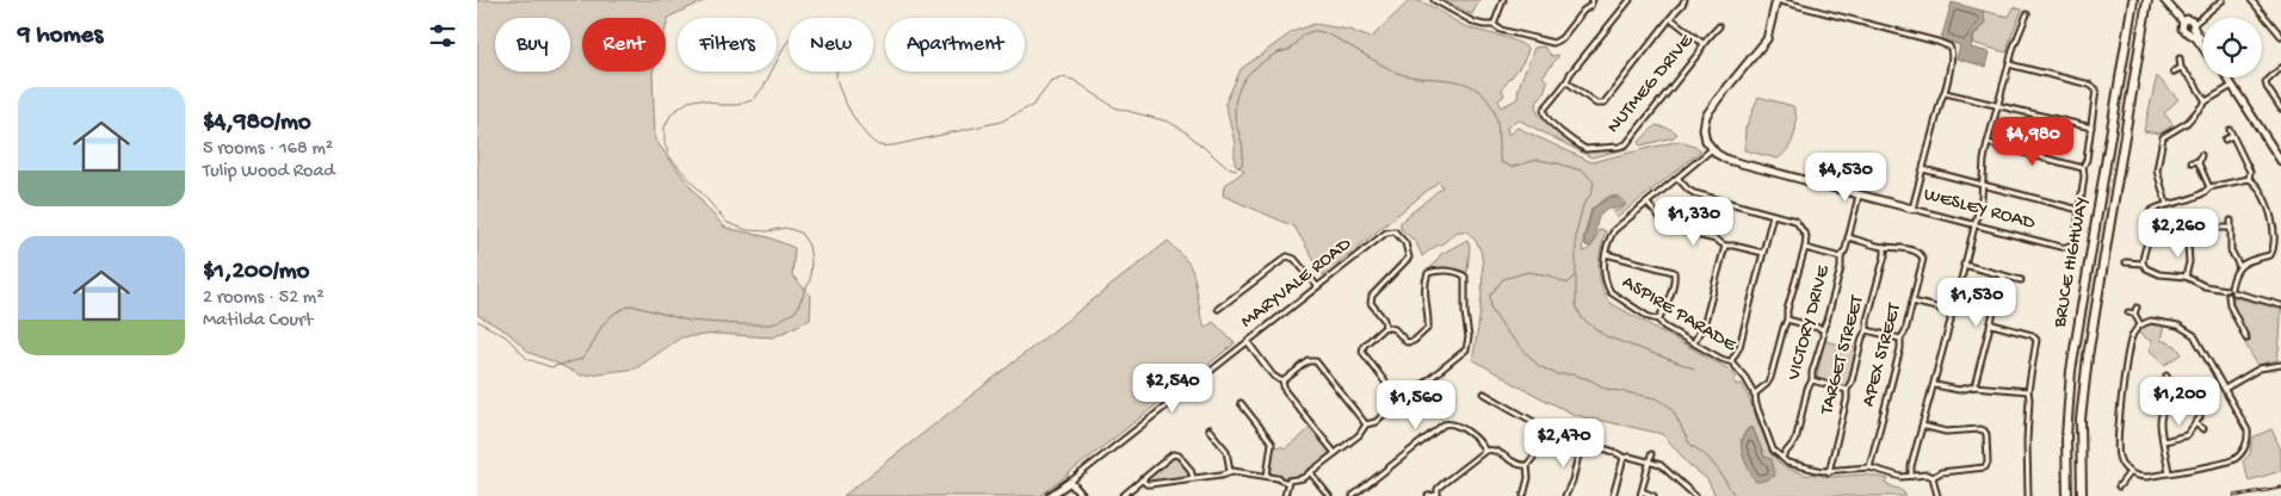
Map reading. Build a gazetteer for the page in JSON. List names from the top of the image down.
{
  "streets": {
    "highway": ["BRUCE HIGHWAY"],
    "street": [
      "NUTMEG DRIVE",
      "WESLEY ROAD",
      "MARYVALE ROAD",
      "ASPIRE PARADE",
      "VICTORY DRIVE",
      "TARGET STREET",
      "APEX STREET"
    ]
  },
  "crossings": [
    ["WESLEY ROAD", "ASPIRE PARADE"],
    ["WESLEY ROAD", "VICTORY DRIVE"],
    ["ASPIRE PARADE", "VICTORY DRIVE"],
    ["VICTORY DRIVE", "APEX STREET"],
    ["TARGET STREET", "APEX STREET"]
  ],
  "page": {
    "heading": "9 homes",
    "chip": [
      "Buy",
      "Rent",
      "Filters",
      "New",
      "Apartment"
    ],
    "list": [
      {
        "name": "$4,980/mo",
        "note": "5 rooms · 168 m² · Tulip Wood Road"
      },
      {
        "name": "$1,200/mo",
        "note": "2 rooms · 52 m² · Matilda Court"
      }
    ],
    "price": [
      "$4,980",
      "$4,530",
      "$1,330",
      "$2,260",
      "$1,530",
      "$2,540",
      "$1,200",
      "$1,560",
      "$2,470"
    ]
  }
}
